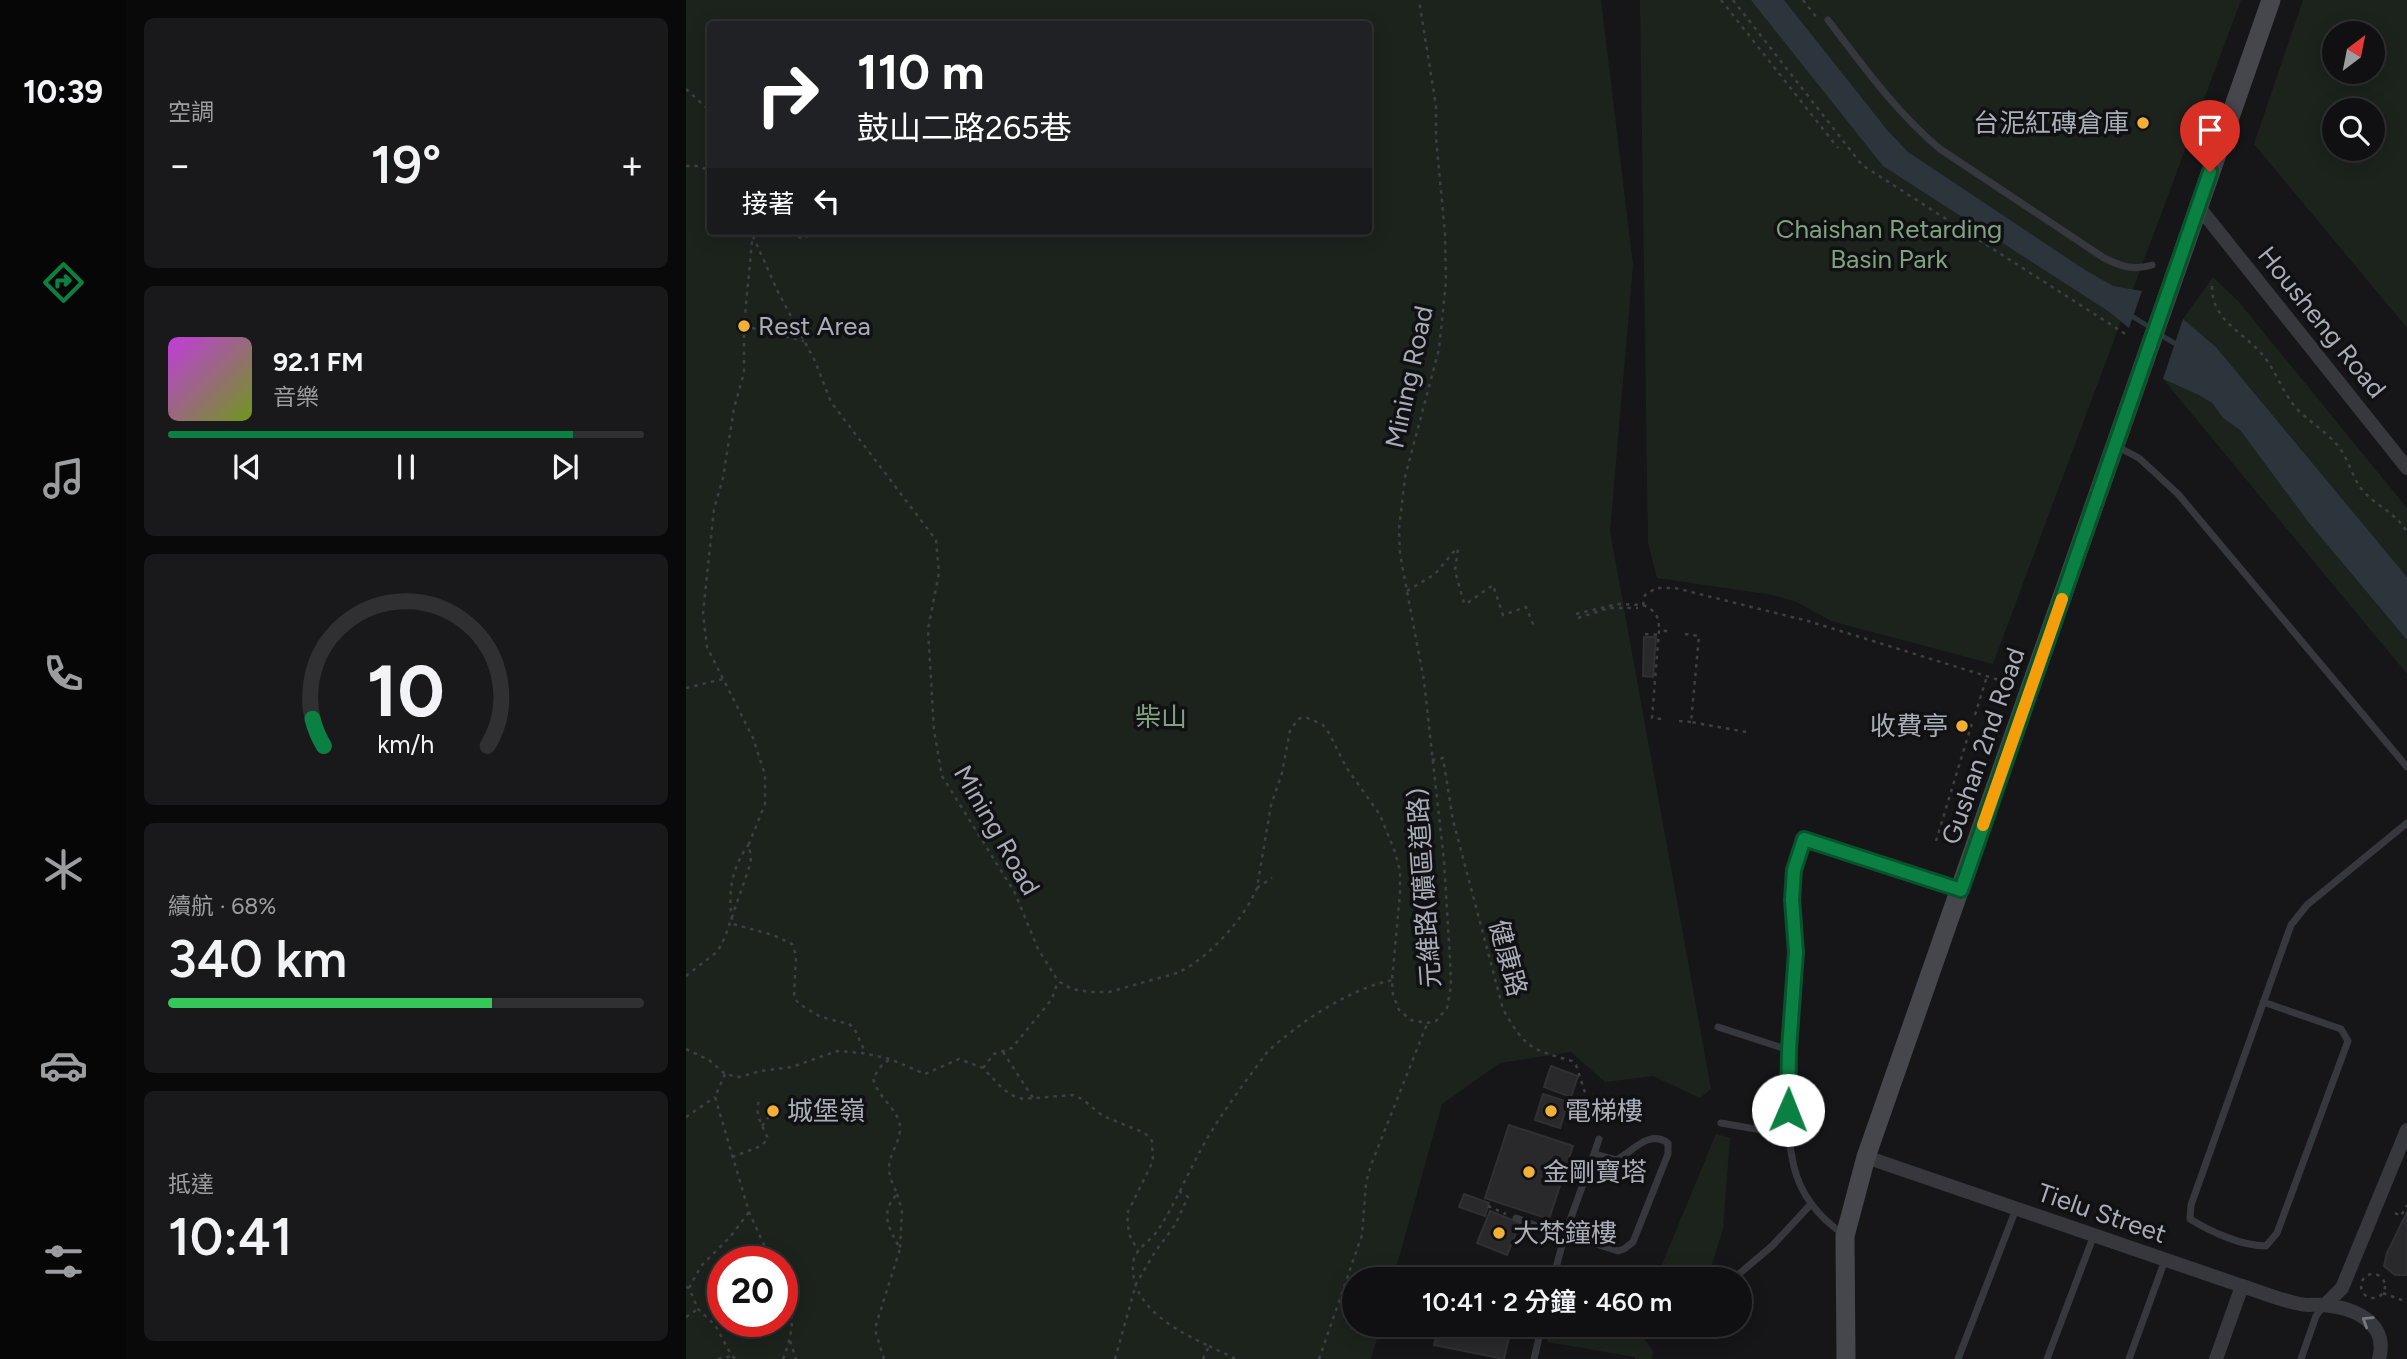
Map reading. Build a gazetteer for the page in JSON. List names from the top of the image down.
{
  "streets": {
    "street": ["Housheng Road", "Gushan 2nd Road", "Tielu Street"],
    "path": ["Mining Road", "元維路(礦區道路)", "健康路"]
  },
  "crossings": [
    ["Housheng Road", "Gushan 2nd Road"],
    ["Mining Road", "元維路(礦區道路)"],
    ["Mining Road", "健康路"],
    ["Gushan 2nd Road", "Tielu Street"],
    ["元維路(礦區道路)", "健康路"]
  ],
  "parks": ["Chaishan Retarding Basin Park", "柴山"],
  "places": [
    "台泥紅磚倉庫",
    "Rest Area",
    "收費亭",
    "城堡嶺",
    "電梯樓",
    "金剛寶塔",
    "大梵鐘樓"
  ],
  "north": "top right",
  "page": {
    "tabs": "10:39",
    "tile": [
      "空調",
      ["續航 · 68%", "340 km"],
      ["抵達", "10:41"]
    ],
    "turn": ["110 m", "鼓山二路265巷"],
    "heat": ["−", "19°", "+"],
    "then": "接著",
    "song": ["92.1 FM", "音樂"],
    "limit": "20",
    "trip": "10:41 · 2 分鐘 · 460 m",
    "gauge": ["10", "km/h"]
  }
}
